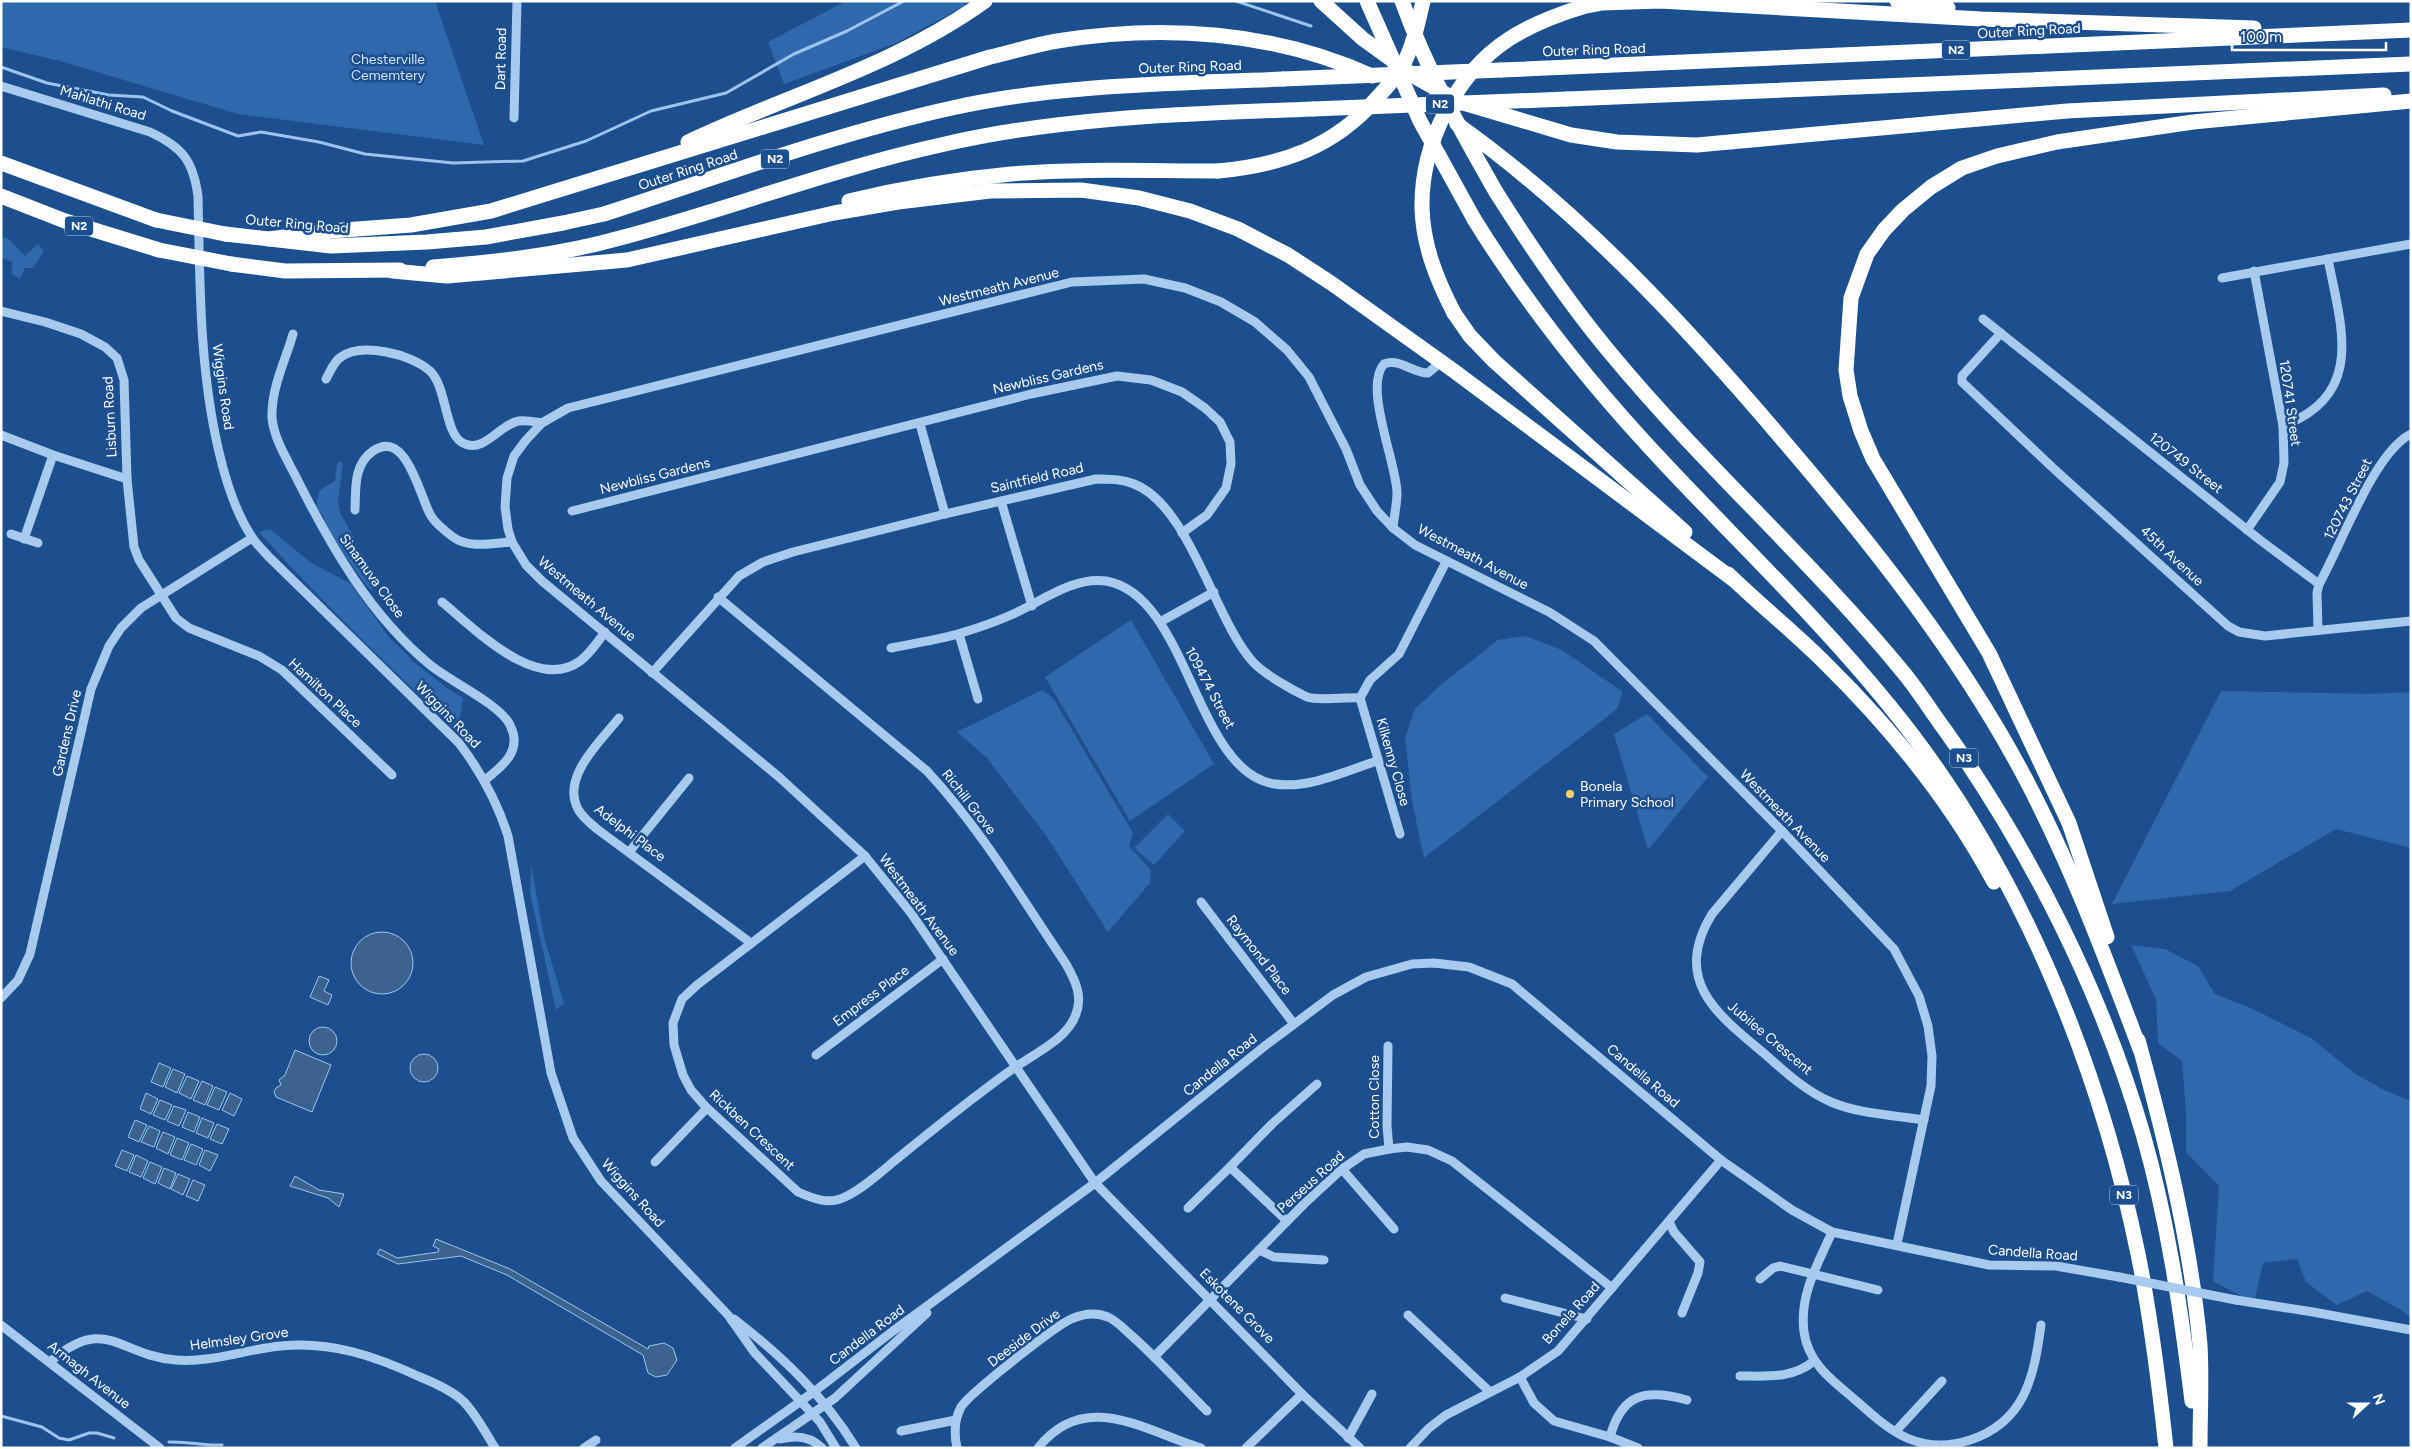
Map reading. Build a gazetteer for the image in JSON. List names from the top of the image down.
{
  "streets": {
    "highway": ["Outer Ring Road", "N2", "N3"],
    "street": [
      "Dart Road",
      "Mahlathi Road",
      "Westmeath Avenue",
      "Newbliss Gardens",
      "Wiggins Road",
      "120741 Street",
      "Lisburn Road",
      "120749 Street",
      "Saintfield Road",
      "120743 Street",
      "45th Avenue",
      "Sinamuva Close",
      "109474 Street",
      "Hamilton Place",
      "Gardens Drive",
      "Kilkenny Close",
      "Richill Grove",
      "Adelphi Place",
      "Raymond Place",
      "Empress Place",
      "Jubilee Crescent",
      "Candella Road",
      "Cotton Close",
      "Rickben Crescent",
      "Perseus Road",
      "Eskotene Grove",
      "Bonela Road",
      "Deeside Drive",
      "Helmsley Grove",
      "Armagh Avenue"
    ]
  },
  "crossings": [
    ["Mahlathi Road", "Wiggins Road"],
    ["Westmeath Avenue", "Saintfield Road"],
    ["Westmeath Avenue", "Richill Grove"],
    ["Westmeath Avenue", "Empress Place"],
    ["Westmeath Avenue", "Jubilee Crescent"],
    ["Westmeath Avenue", "Candella Road"],
    ["Westmeath Avenue", "Rickben Crescent"],
    ["Westmeath Avenue", "Eskotene Grove"],
    ["Newbliss Gardens", "Saintfield Road"],
    ["Wiggins Road", "Sinamuva Close"],
    ["Wiggins Road", "Gardens Drive"],
    ["Wiggins Road", "Candella Road"],
    ["120741 Street", "120749 Street"],
    ["Lisburn Road", "Hamilton Place"],
    ["Lisburn Road", "Gardens Drive"],
    ["120749 Street", "120743 Street"],
    ["120749 Street", "45th Avenue"],
    ["Saintfield Road", "Kilkenny Close"],
    ["Saintfield Road", "Richill Grove"],
    ["109474 Street", "Kilkenny Close"],
    ["Hamilton Place", "Gardens Drive"],
    ["Richill Grove", "Rickben Crescent"],
    ["Adelphi Place", "Rickben Crescent"],
    ["Raymond Place", "Candella Road"],
    ["Candella Road", "Eskotene Grove"],
    ["Candella Road", "Bonela Road"],
    ["Cotton Close", "Perseus Road"],
    ["Perseus Road", "Eskotene Grove"],
    ["Perseus Road", "Bonela Road"],
    ["Perseus Road", "Deeside Drive"],
    ["Helmsley Grove", "Armagh Avenue"]
  ],
  "parks": ["Chesterville Cememtery"],
  "places": ["Bonela Primary School"],
  "scale_bar": "100 m",
  "north": "right"
}
